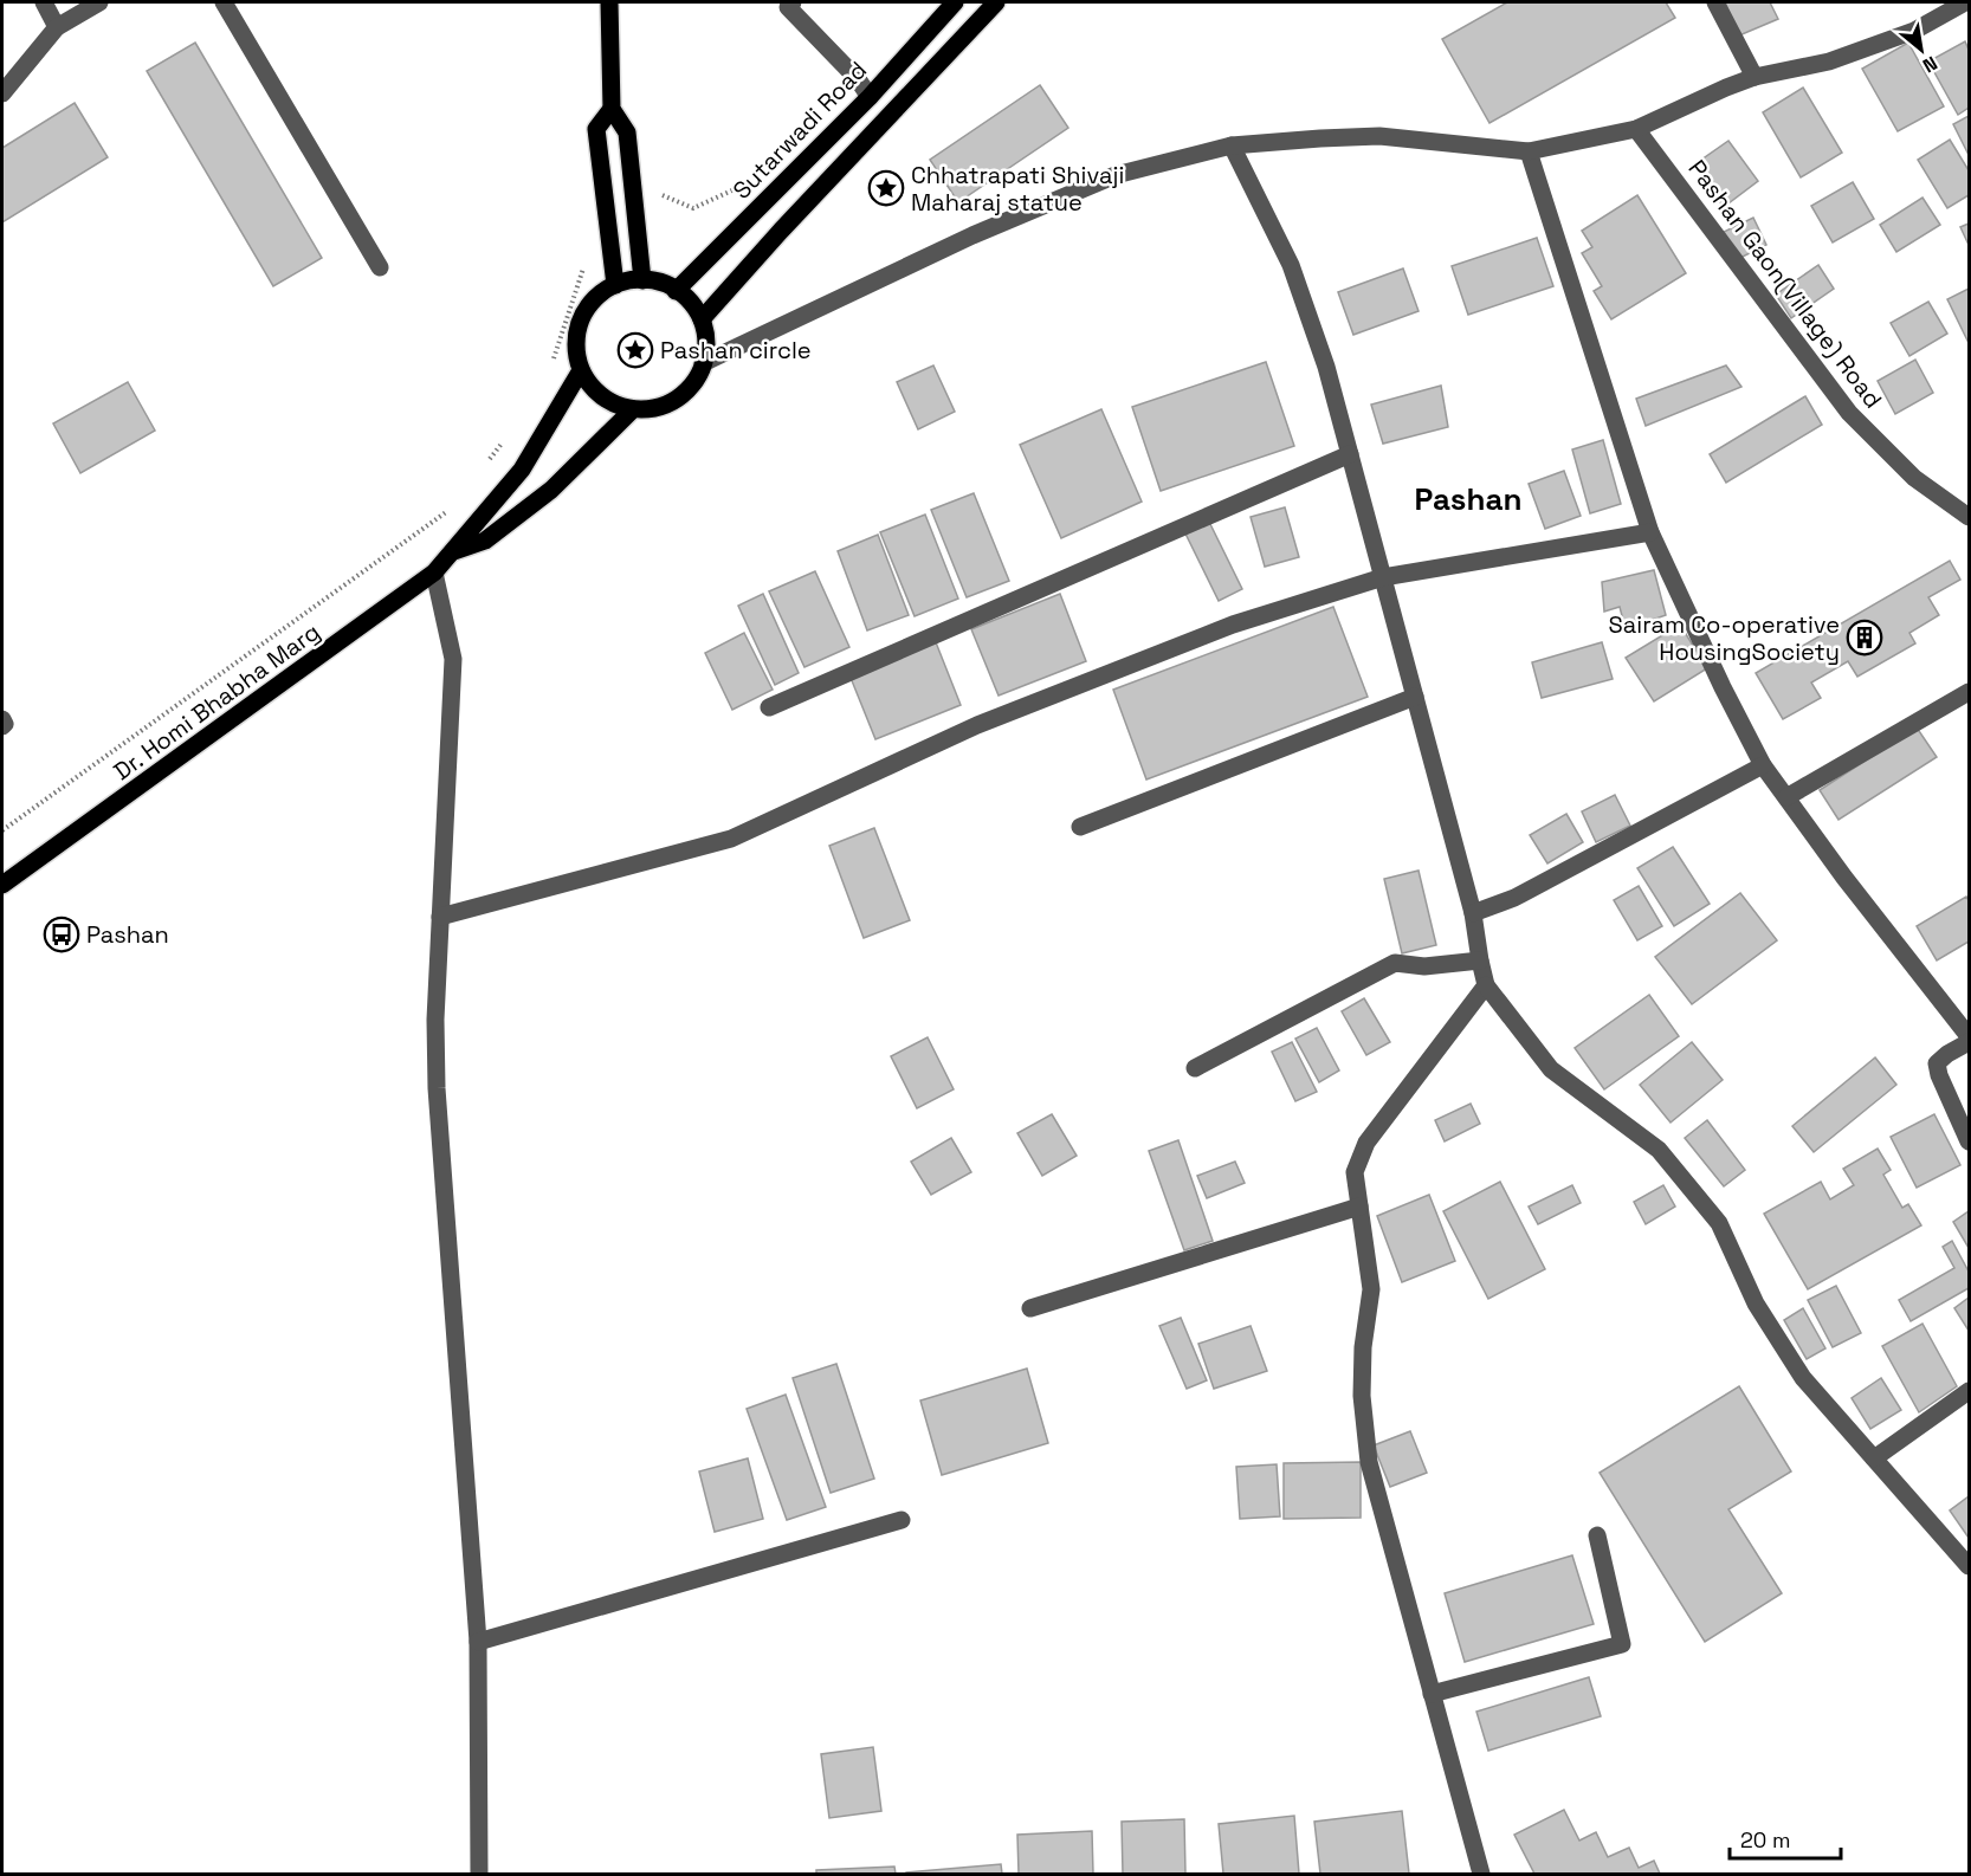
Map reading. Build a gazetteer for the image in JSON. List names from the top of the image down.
{
  "streets": {
    "main road": ["Sutarwadi Road", "Dr. Homi Bhabha Marg"],
    "street": ["Pashan Gaon(Village) Road"]
  },
  "crossings": [
    ["Sutarwadi Road", "Dr. Homi Bhabha Marg"]
  ],
  "districts": ["Pashan"],
  "places": {
    "place": ["Chhatrapati Shivaji Maharaj statue", "Pashan circle"],
    "building": ["Sairam Co-operative HousingSociety"],
    "bus stop": ["Pashan"]
  },
  "scale_bar": "20 m",
  "north": "bottom right"
}
